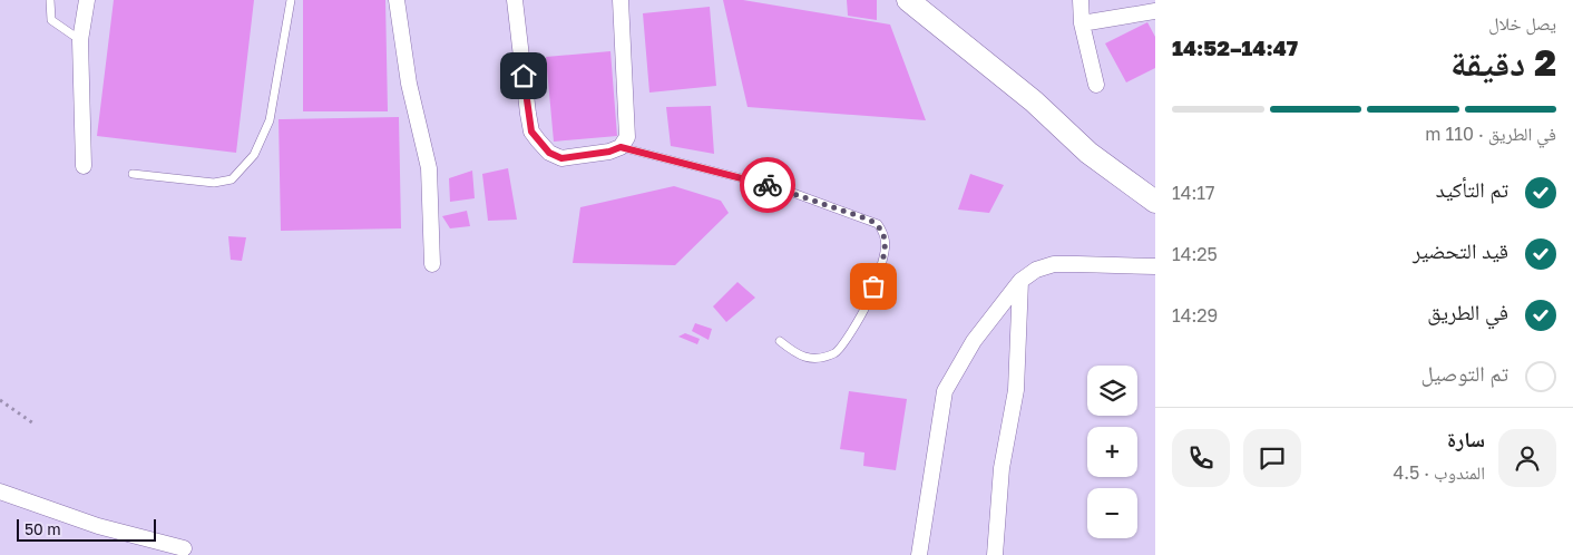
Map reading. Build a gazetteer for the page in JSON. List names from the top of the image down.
{
  "scale_bar": "50 m",
  "page": {
    "heading": ["2 دقيقة", "يصل خلال", "14:47–14:52"],
    "panel": ["سارة", "المندوب · 4.5"],
    "bar": "في الطريق · 110 m",
    "list": [
      ["تم التأكيد", "14:17"],
      ["قيد التحضير", "14:25"],
      ["في الطريق", "14:29"],
      "تم التوصيل"
    ],
    "map_buttons": ["+", "−"],
    "scale": "50 m"
  }
}
